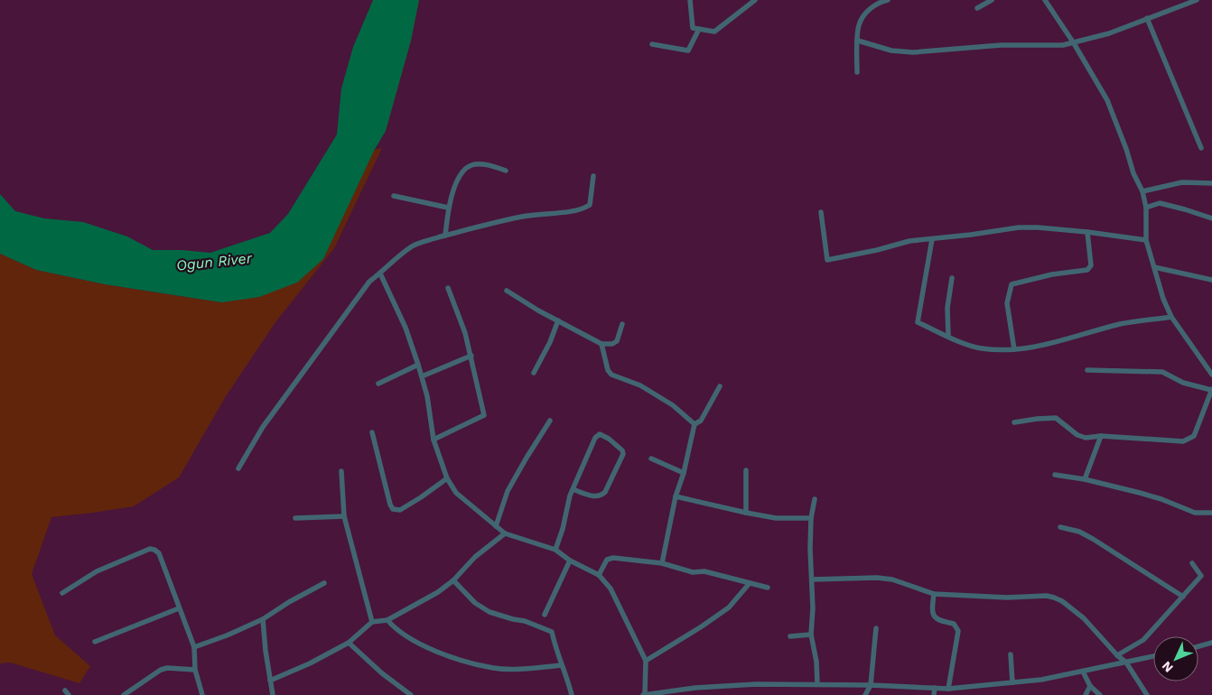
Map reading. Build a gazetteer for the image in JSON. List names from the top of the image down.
{
  "water": ["Ogun River"],
  "north": "bottom left"
}
